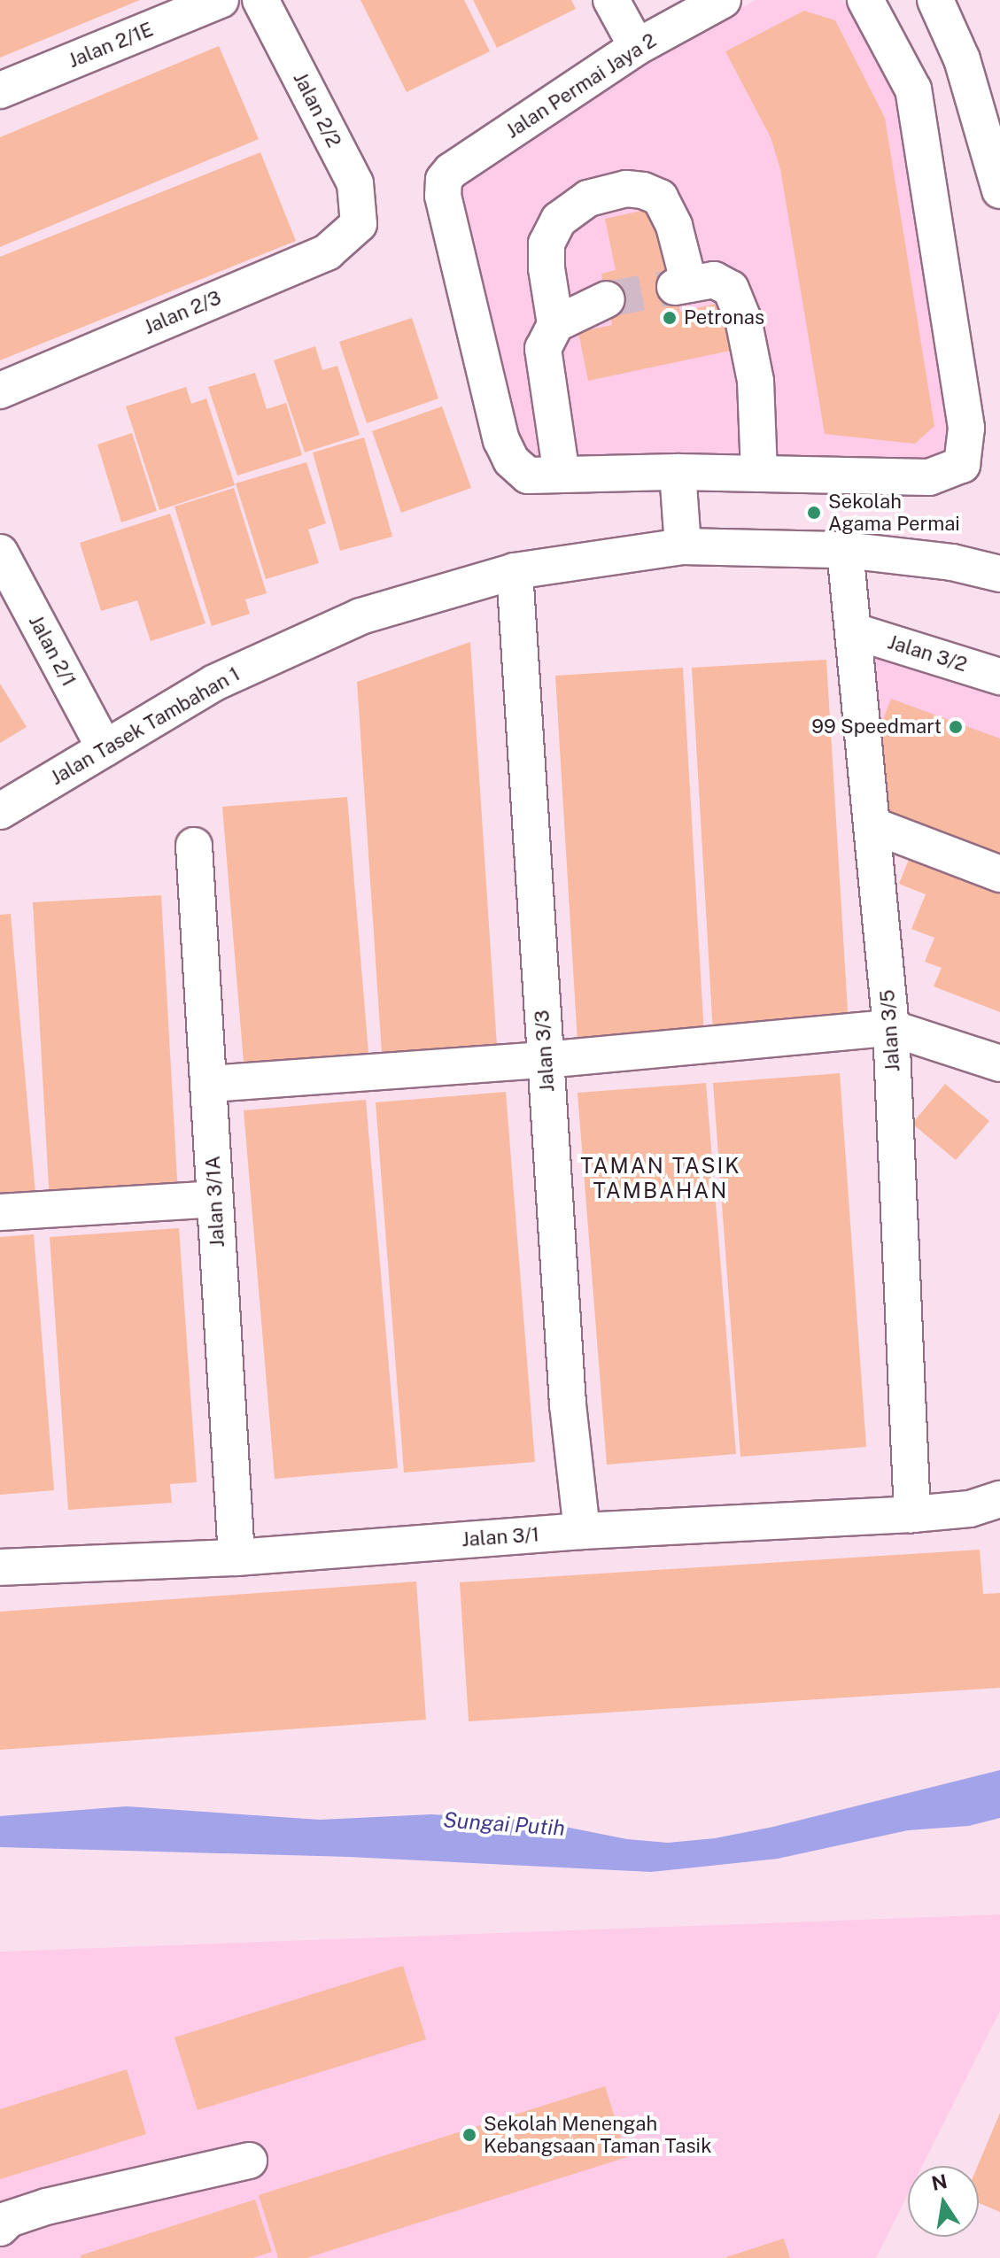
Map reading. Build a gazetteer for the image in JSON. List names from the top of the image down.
{
  "streets": {
    "street": [
      "Jalan 2/1E",
      "Jalan Permai Jaya 2",
      "Jalan 2/2",
      "Jalan 2/3",
      "Jalan 2/1",
      "Jalan 3/2",
      "Jalan Tasek Tambahan 1",
      "Jalan 3/5",
      "Jalan 3/3",
      "Jalan 3/1A",
      "Jalan 3/1"
    ]
  },
  "crossings": [
    ["Jalan 2/2", "Jalan 2/3"],
    ["Jalan 2/1", "Jalan Tasek Tambahan 1"],
    ["Jalan 3/2", "Jalan 3/5"],
    ["Jalan Tasek Tambahan 1", "Jalan 3/5"],
    ["Jalan Tasek Tambahan 1", "Jalan 3/3"],
    ["Jalan 3/5", "Jalan 3/1"],
    ["Jalan 3/3", "Jalan 3/1"],
    ["Jalan 3/1A", "Jalan 3/1"]
  ],
  "districts": ["TAMAN TASIK TAMBAHAN"],
  "water": ["Sungai Putih"],
  "places": [
    "Petronas",
    "Sekolah Agama Permai",
    "99 Speedmart",
    "Sekolah Menengah Kebangsaan Taman Tasik"
  ],
  "north": "top"
}
